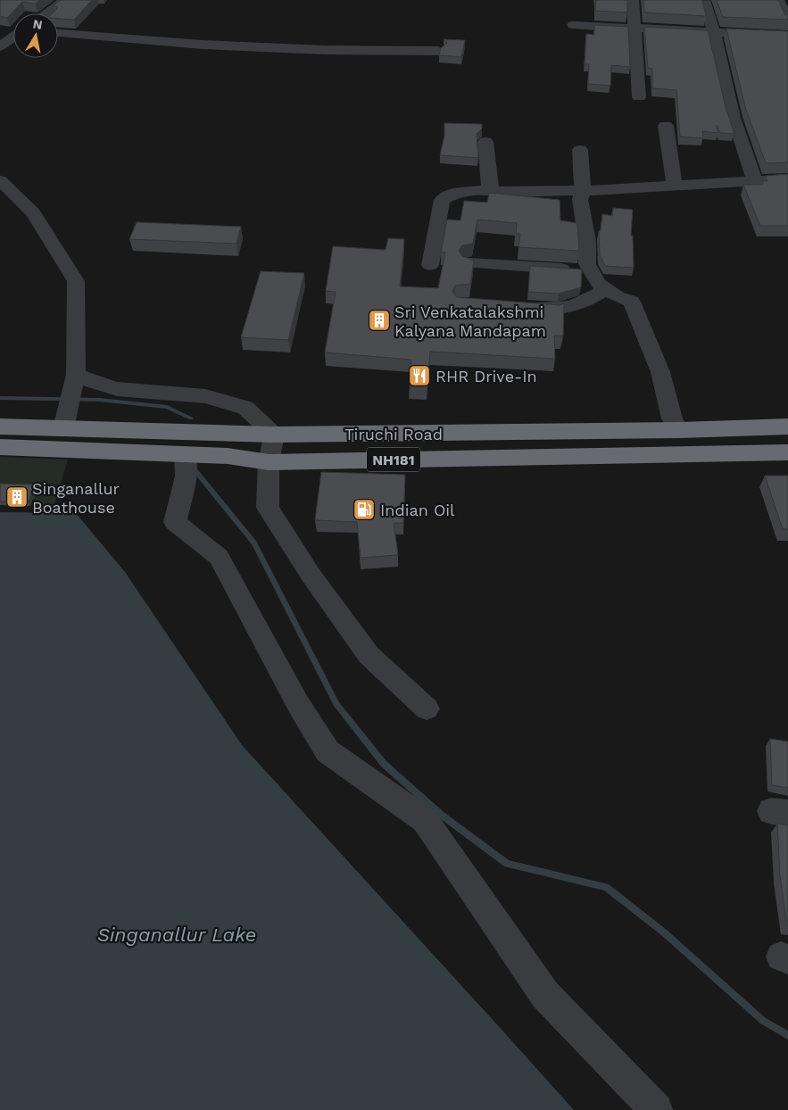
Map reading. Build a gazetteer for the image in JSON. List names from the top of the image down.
{
  "streets": {
    "highway": ["Tiruchi Road", "NH181"]
  },
  "water": ["Singanallur Lake"],
  "places": {
    "building": ["Sri Venkatalakshmi Kalyana Mandapam", "Singanallur Boathouse"],
    "restaurant": ["RHR Drive-In"],
    "fuel station": ["Indian Oil"]
  },
  "north": "top"
}
